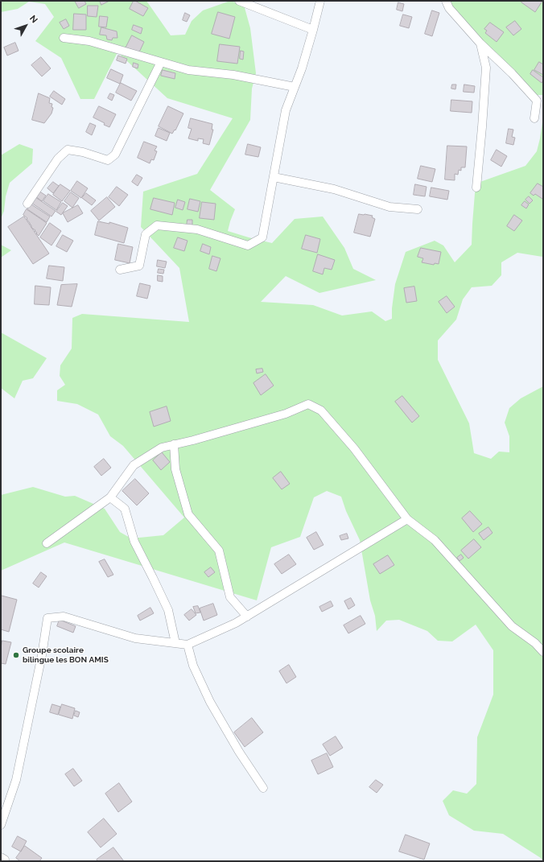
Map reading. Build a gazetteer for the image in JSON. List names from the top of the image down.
{
  "places": ["Groupe scolaire bilingue les BON AMIS"],
  "north": "top right"
}
